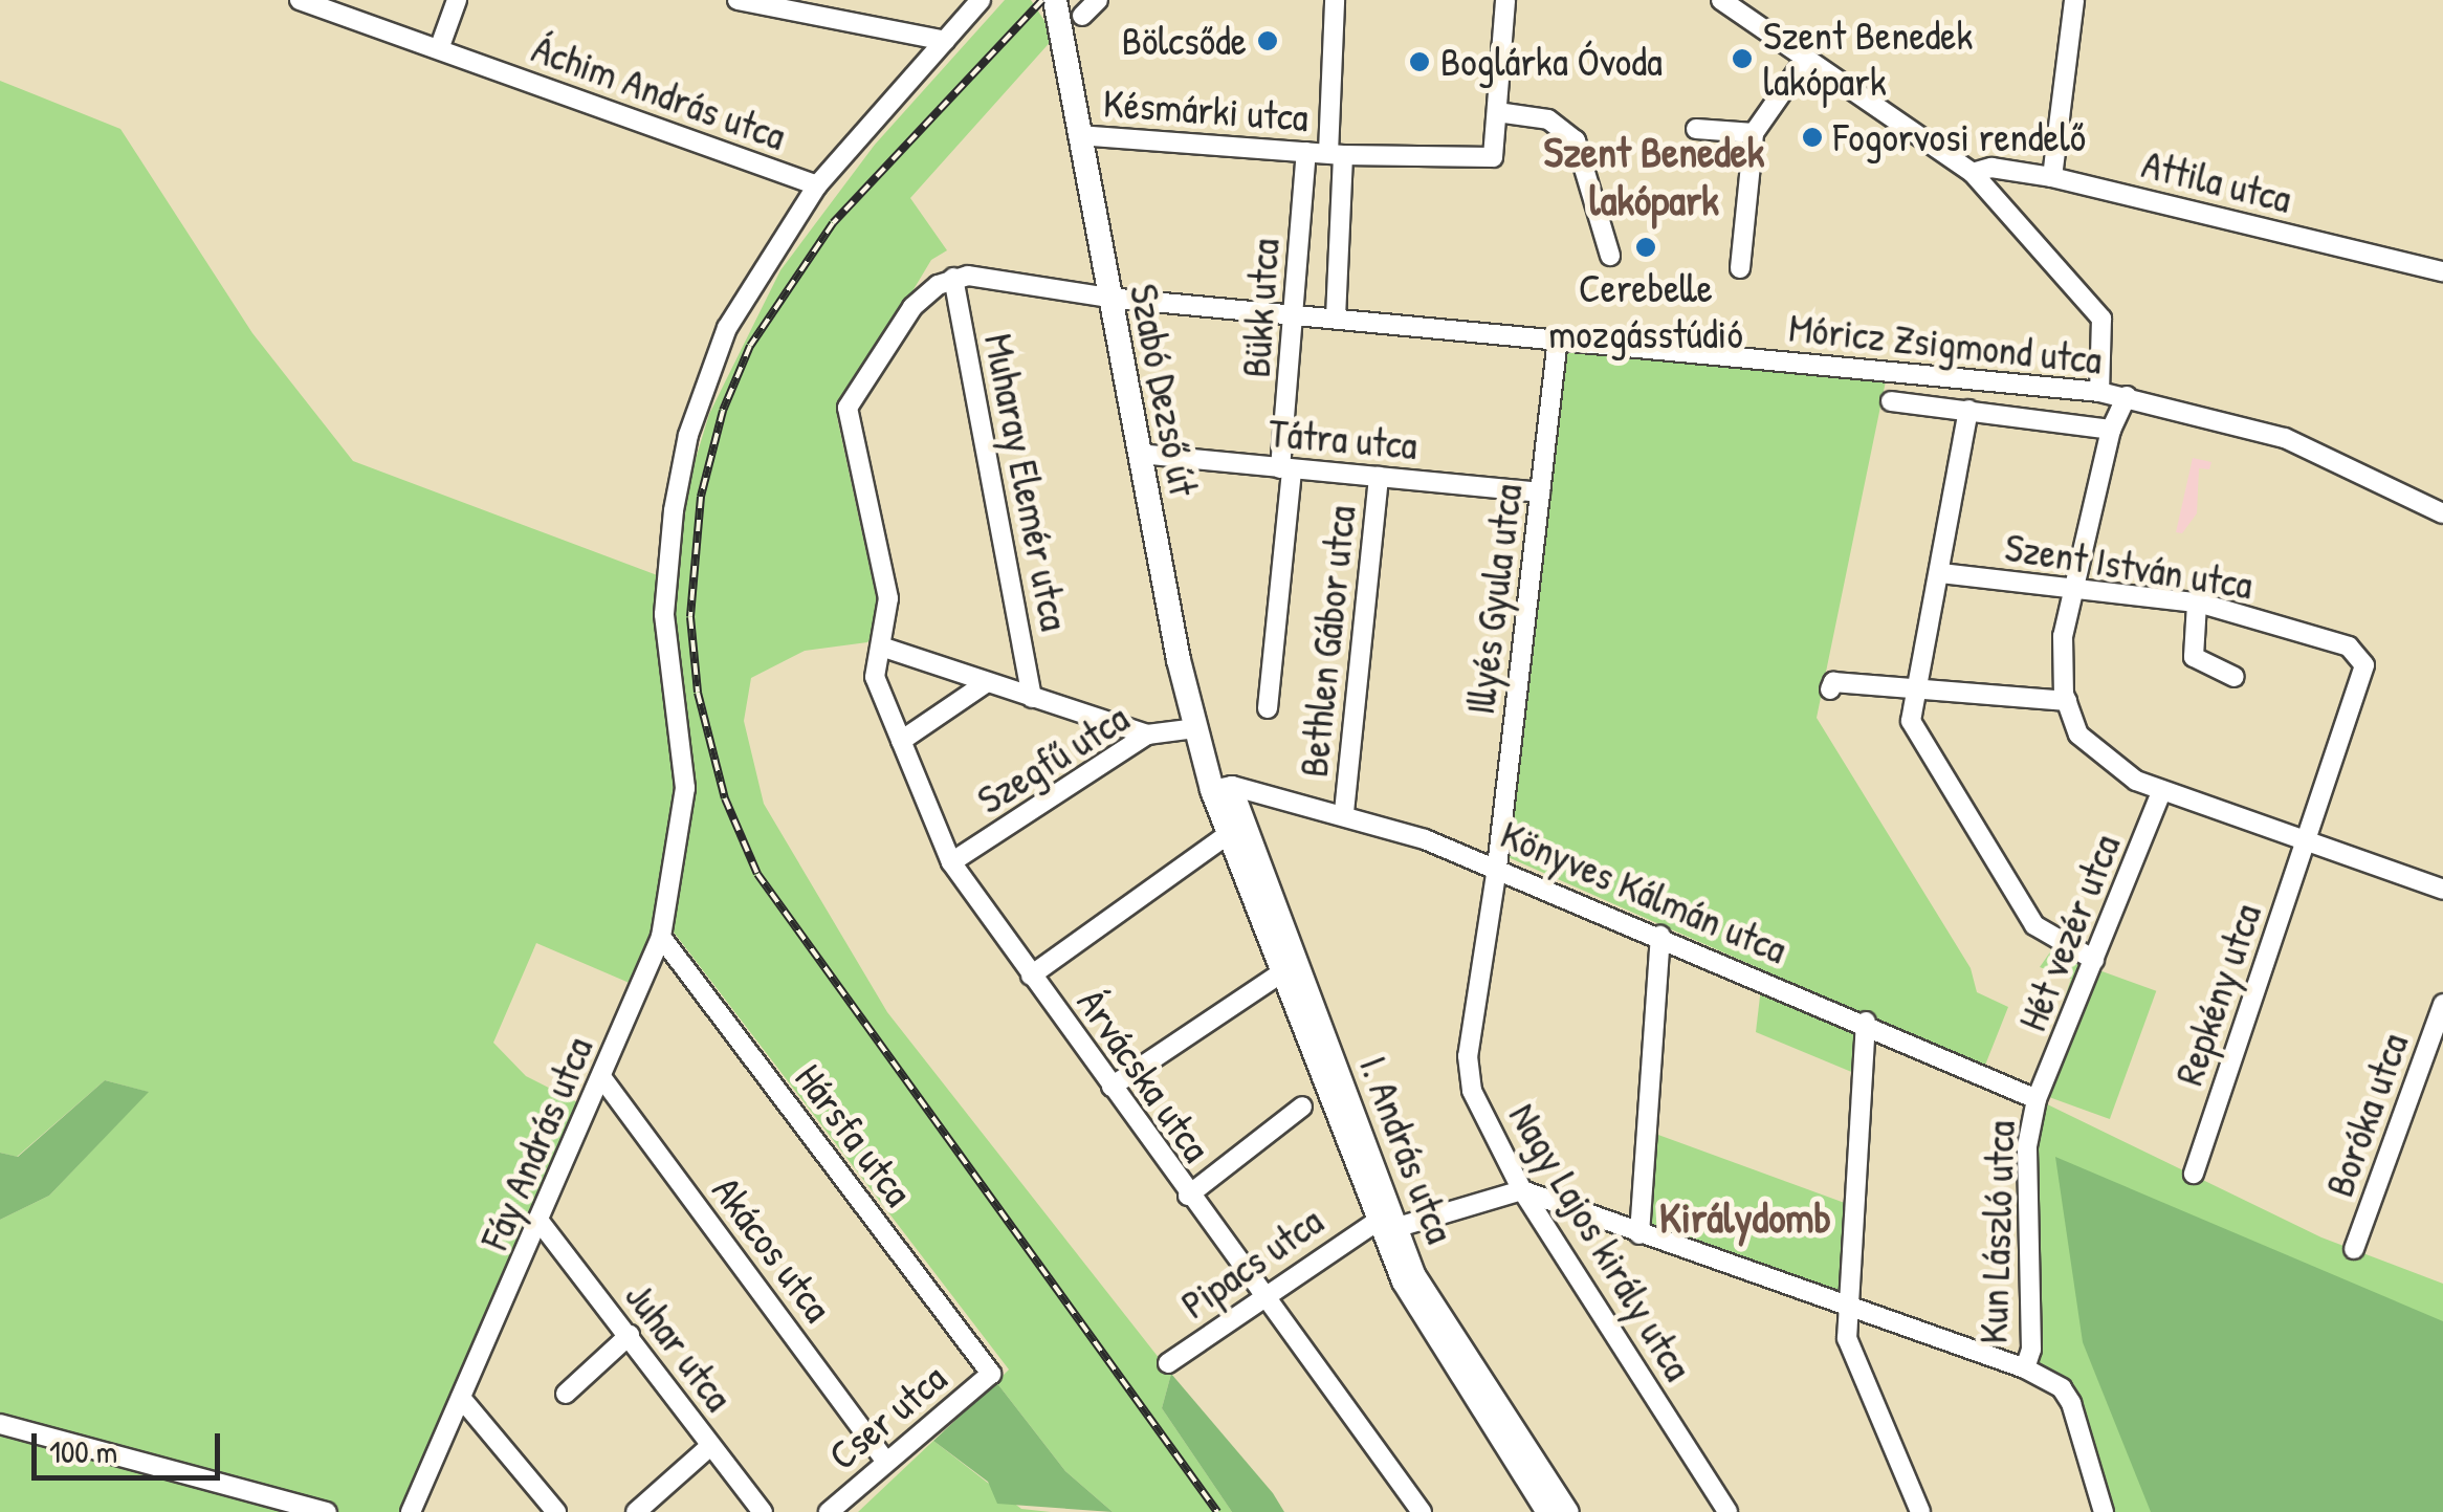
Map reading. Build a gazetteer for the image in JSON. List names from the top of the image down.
{
  "streets": {
    "main road": ["Szabó Dezső út", "I. András utca"],
    "street": [
      "Áchim András utca",
      "Késmárki utca",
      "Attila utca",
      "Bükk utca",
      "Móricz Zsigmond utca",
      "Tátra utca",
      "Muharay Elemér utca",
      "Szent István utca",
      "Illyés Gyula utca",
      "Bethlen Gábor utca",
      "Szegfű utca",
      "Könyves Kálmán utca",
      "Hét vezér utca",
      "Repkény utca",
      "Árvácska utca",
      "Boróka utca",
      "Hársfa utca",
      "Fáy András utca",
      "Kun László utca",
      "Nagy Lajos király utca",
      "Akácos utca",
      "Pipacs utca",
      "Juhar utca",
      "Cser utca"
    ]
  },
  "crossings": [
    ["Áchim András utca", "Fáy András utca"],
    ["Késmárki utca", "Bükk utca"],
    ["Késmárki utca", "Szabó Dezső út"],
    ["Bükk utca", "Móricz Zsigmond utca"],
    ["Bükk utca", "Tátra utca"],
    ["Móricz Zsigmond utca", "Szabó Dezső út"],
    ["Móricz Zsigmond utca", "Muharay Elemér utca"],
    ["Móricz Zsigmond utca", "Illyés Gyula utca"],
    ["Móricz Zsigmond utca", "Árvácska utca"],
    ["Szabó Dezső út", "Tátra utca"],
    ["Szabó Dezső út", "Szegfű utca"],
    ["Szabó Dezső út", "Könyves Kálmán utca"],
    ["Szabó Dezső út", "I. András utca"],
    ["Tátra utca", "Illyés Gyula utca"],
    ["Tátra utca", "Bethlen Gábor utca"],
    ["Muharay Elemér utca", "Árvácska utca"],
    ["Szent István utca", "Repkény utca"],
    ["Illyés Gyula utca", "Könyves Kálmán utca"],
    ["Illyés Gyula utca", "Nagy Lajos király utca"],
    ["Bethlen Gábor utca", "Könyves Kálmán utca"],
    ["Szegfű utca", "Árvácska utca"],
    ["Könyves Kálmán utca", "Hét vezér utca"],
    ["Könyves Kálmán utca", "I. András utca"],
    ["Könyves Kálmán utca", "Kun László utca"],
    ["Könyves Kálmán utca", "Nagy Lajos király utca"],
    ["Hét vezér utca", "Kun László utca"],
    ["Árvácska utca", "Pipacs utca"],
    ["Hársfa utca", "Fáy András utca"],
    ["Hársfa utca", "Cser utca"],
    ["Fáy András utca", "Akácos utca"],
    ["Fáy András utca", "Juhar utca"],
    ["I. András utca", "Pipacs utca"],
    ["Akácos utca", "Cser utca"]
  ],
  "districts": ["Szent Benedek lakópark", "Királydomb"],
  "places": [
    "Bölcsőde",
    "Szent Benedek lakópark",
    "Boglárka Óvoda",
    "Fogorvosi rendelő",
    "Cerebelle mozgásstúdió"
  ],
  "scale_bar": "100 m"
}
